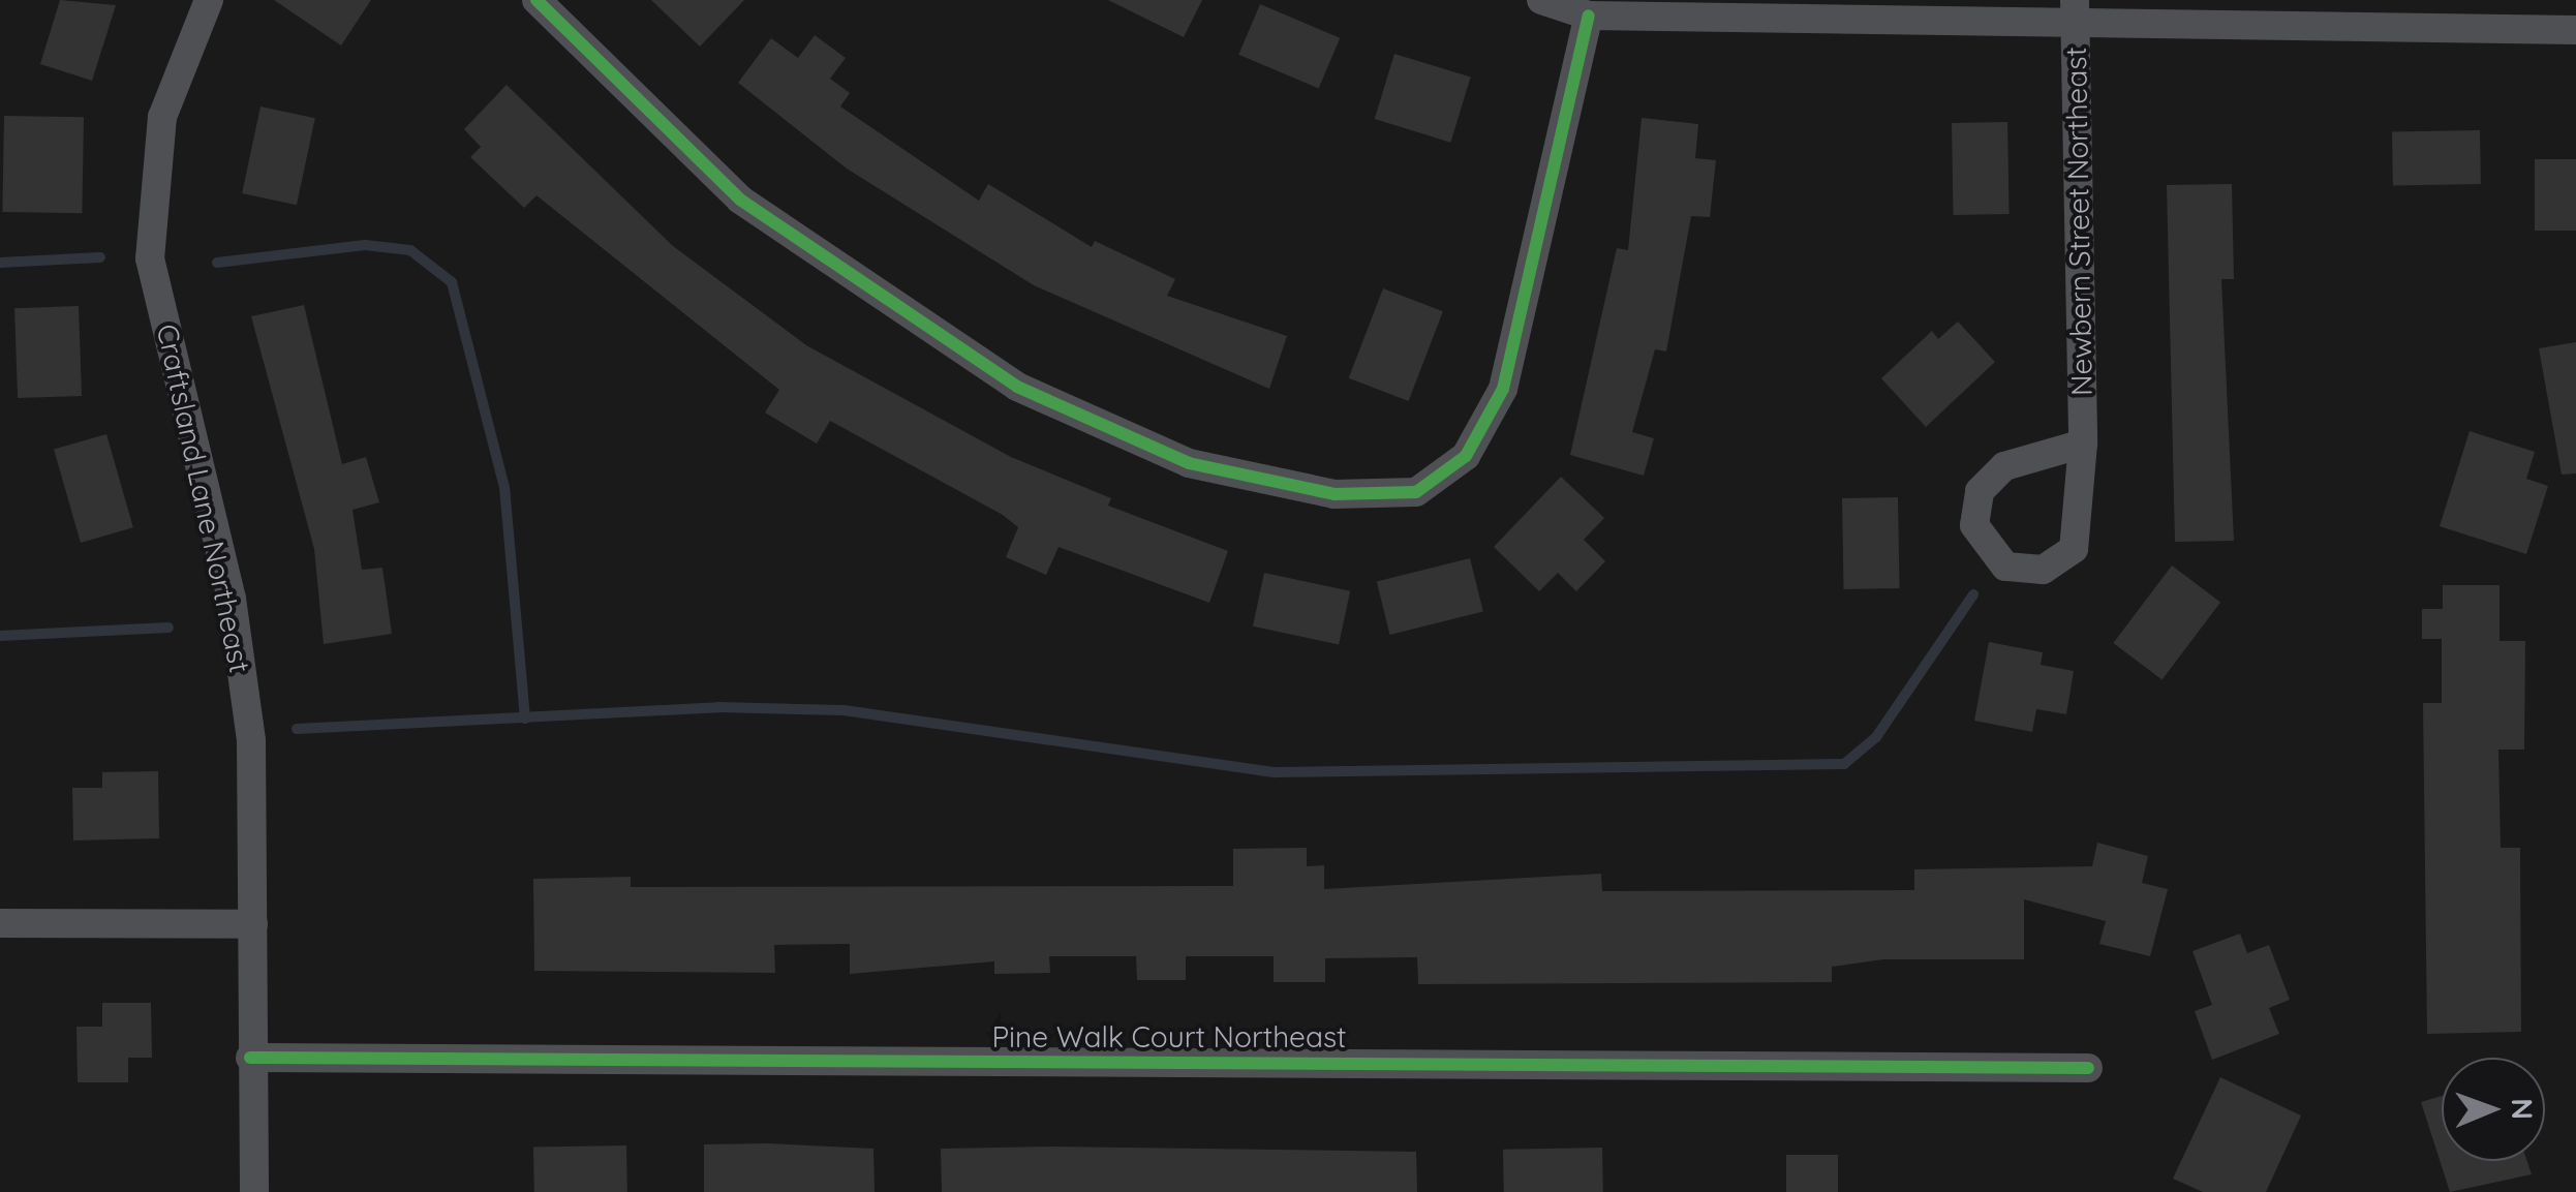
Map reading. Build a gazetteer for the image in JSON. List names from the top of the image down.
{
  "streets": {
    "street": ["Newbern Street Northeast", "Craftsland Lane Northeast", "Pine Walk Court Northeast"]
  },
  "crossings": [
    ["Craftsland Lane Northeast", "Pine Walk Court Northeast"]
  ],
  "north": "right"
}
